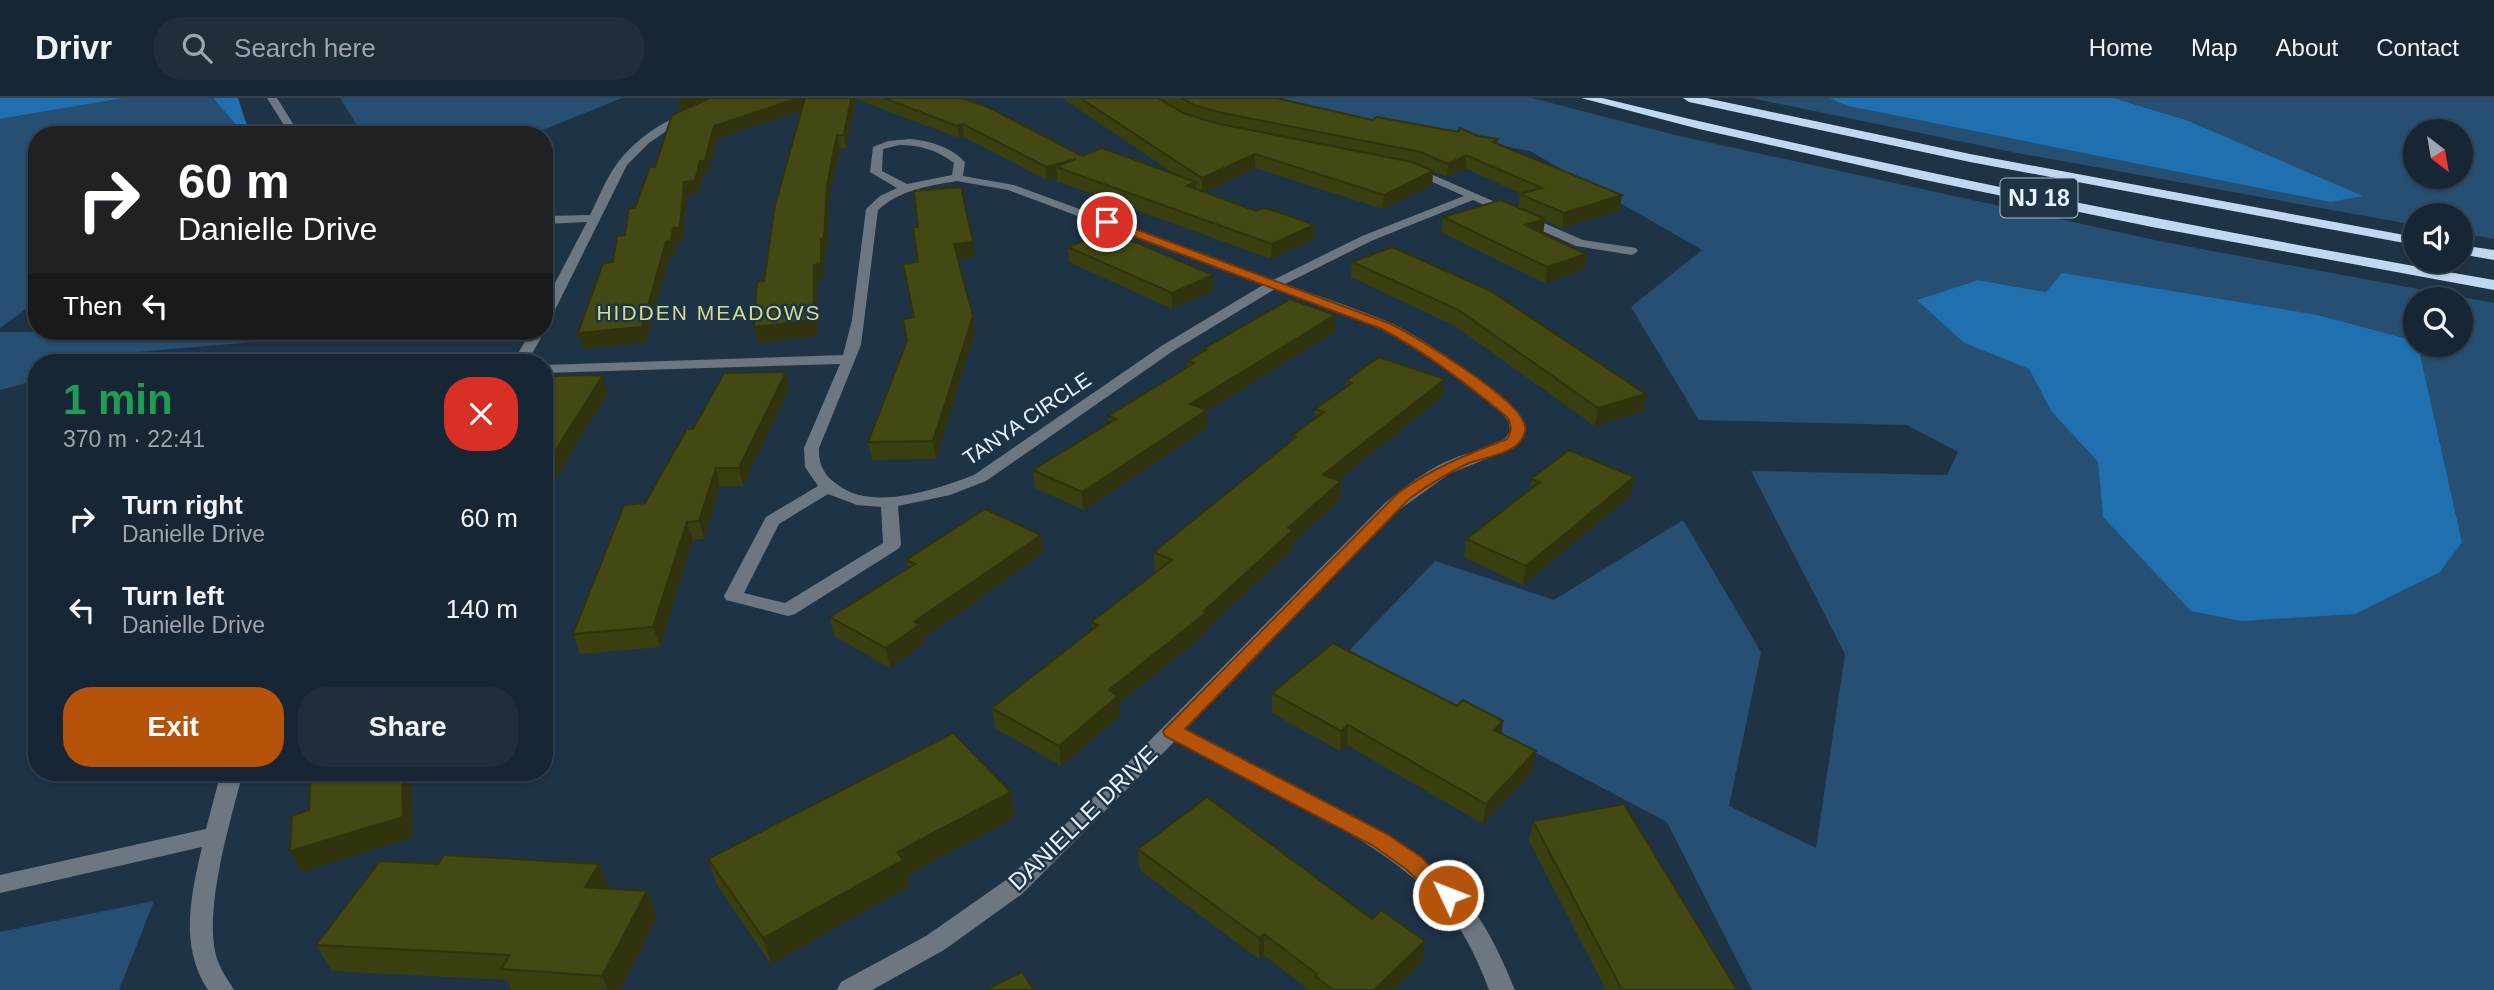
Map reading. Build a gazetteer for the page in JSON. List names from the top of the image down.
{
  "streets": {
    "highway": ["NJ 18"],
    "street": ["TANYA CIRCLE", "DANIELLE DRIVE"]
  },
  "crossings": [
    ["TANYA CIRCLE", "DANIELLE DRIVE"]
  ],
  "districts": ["HIDDEN MEADOWS"],
  "north": "bottom right",
  "page": {
    "header": "Drivr",
    "search": "Search here",
    "nav": [
      "Home",
      "Map",
      "About",
      "Contact"
    ],
    "turn": ["60 m", "Danielle Drive"],
    "then": "Then",
    "heading": ["1 min", "370 m · 22:41"],
    "list": [
      {
        "name": "Turn right",
        "note": "Danielle Drive",
        "value": "60 m"
      },
      {
        "name": "Turn left",
        "note": "Danielle Drive",
        "value": "140 m"
      }
    ],
    "buttons": ["Exit", "Share"]
  }
}
